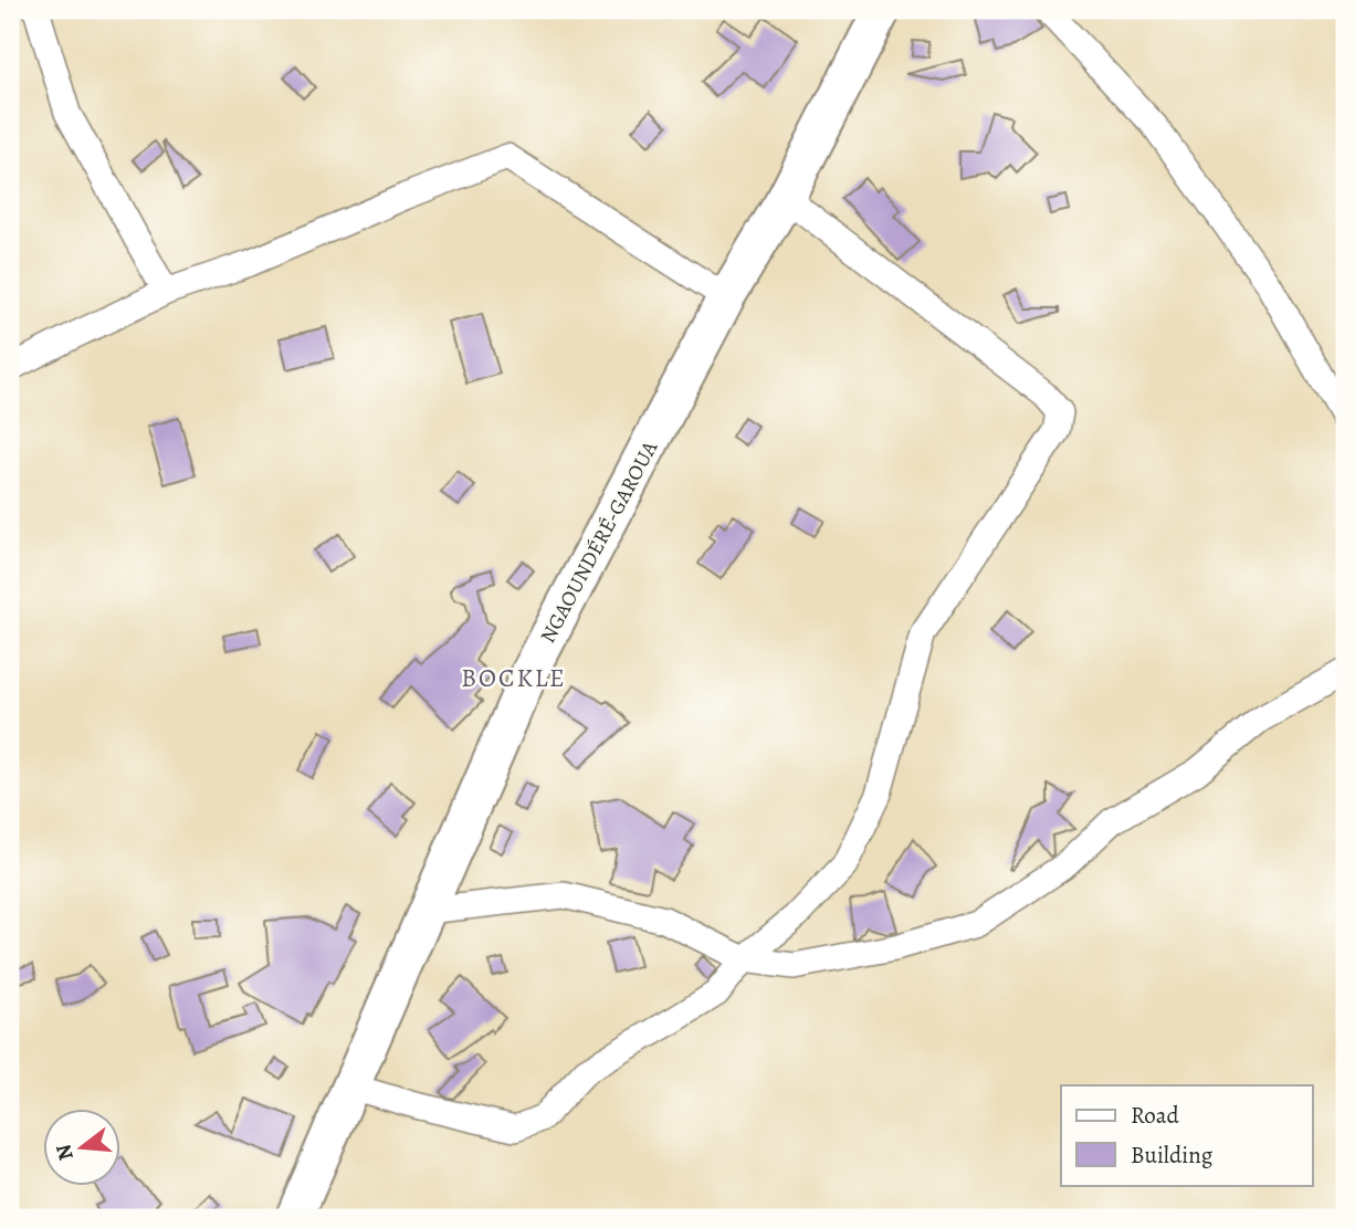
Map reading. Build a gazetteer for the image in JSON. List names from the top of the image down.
{
  "streets": {
    "highway": ["NGAOUNDÉRÉ-GAROUA"]
  },
  "districts": ["BOCKLE"],
  "legend": ["Road", "Building"],
  "north": "left"
}
